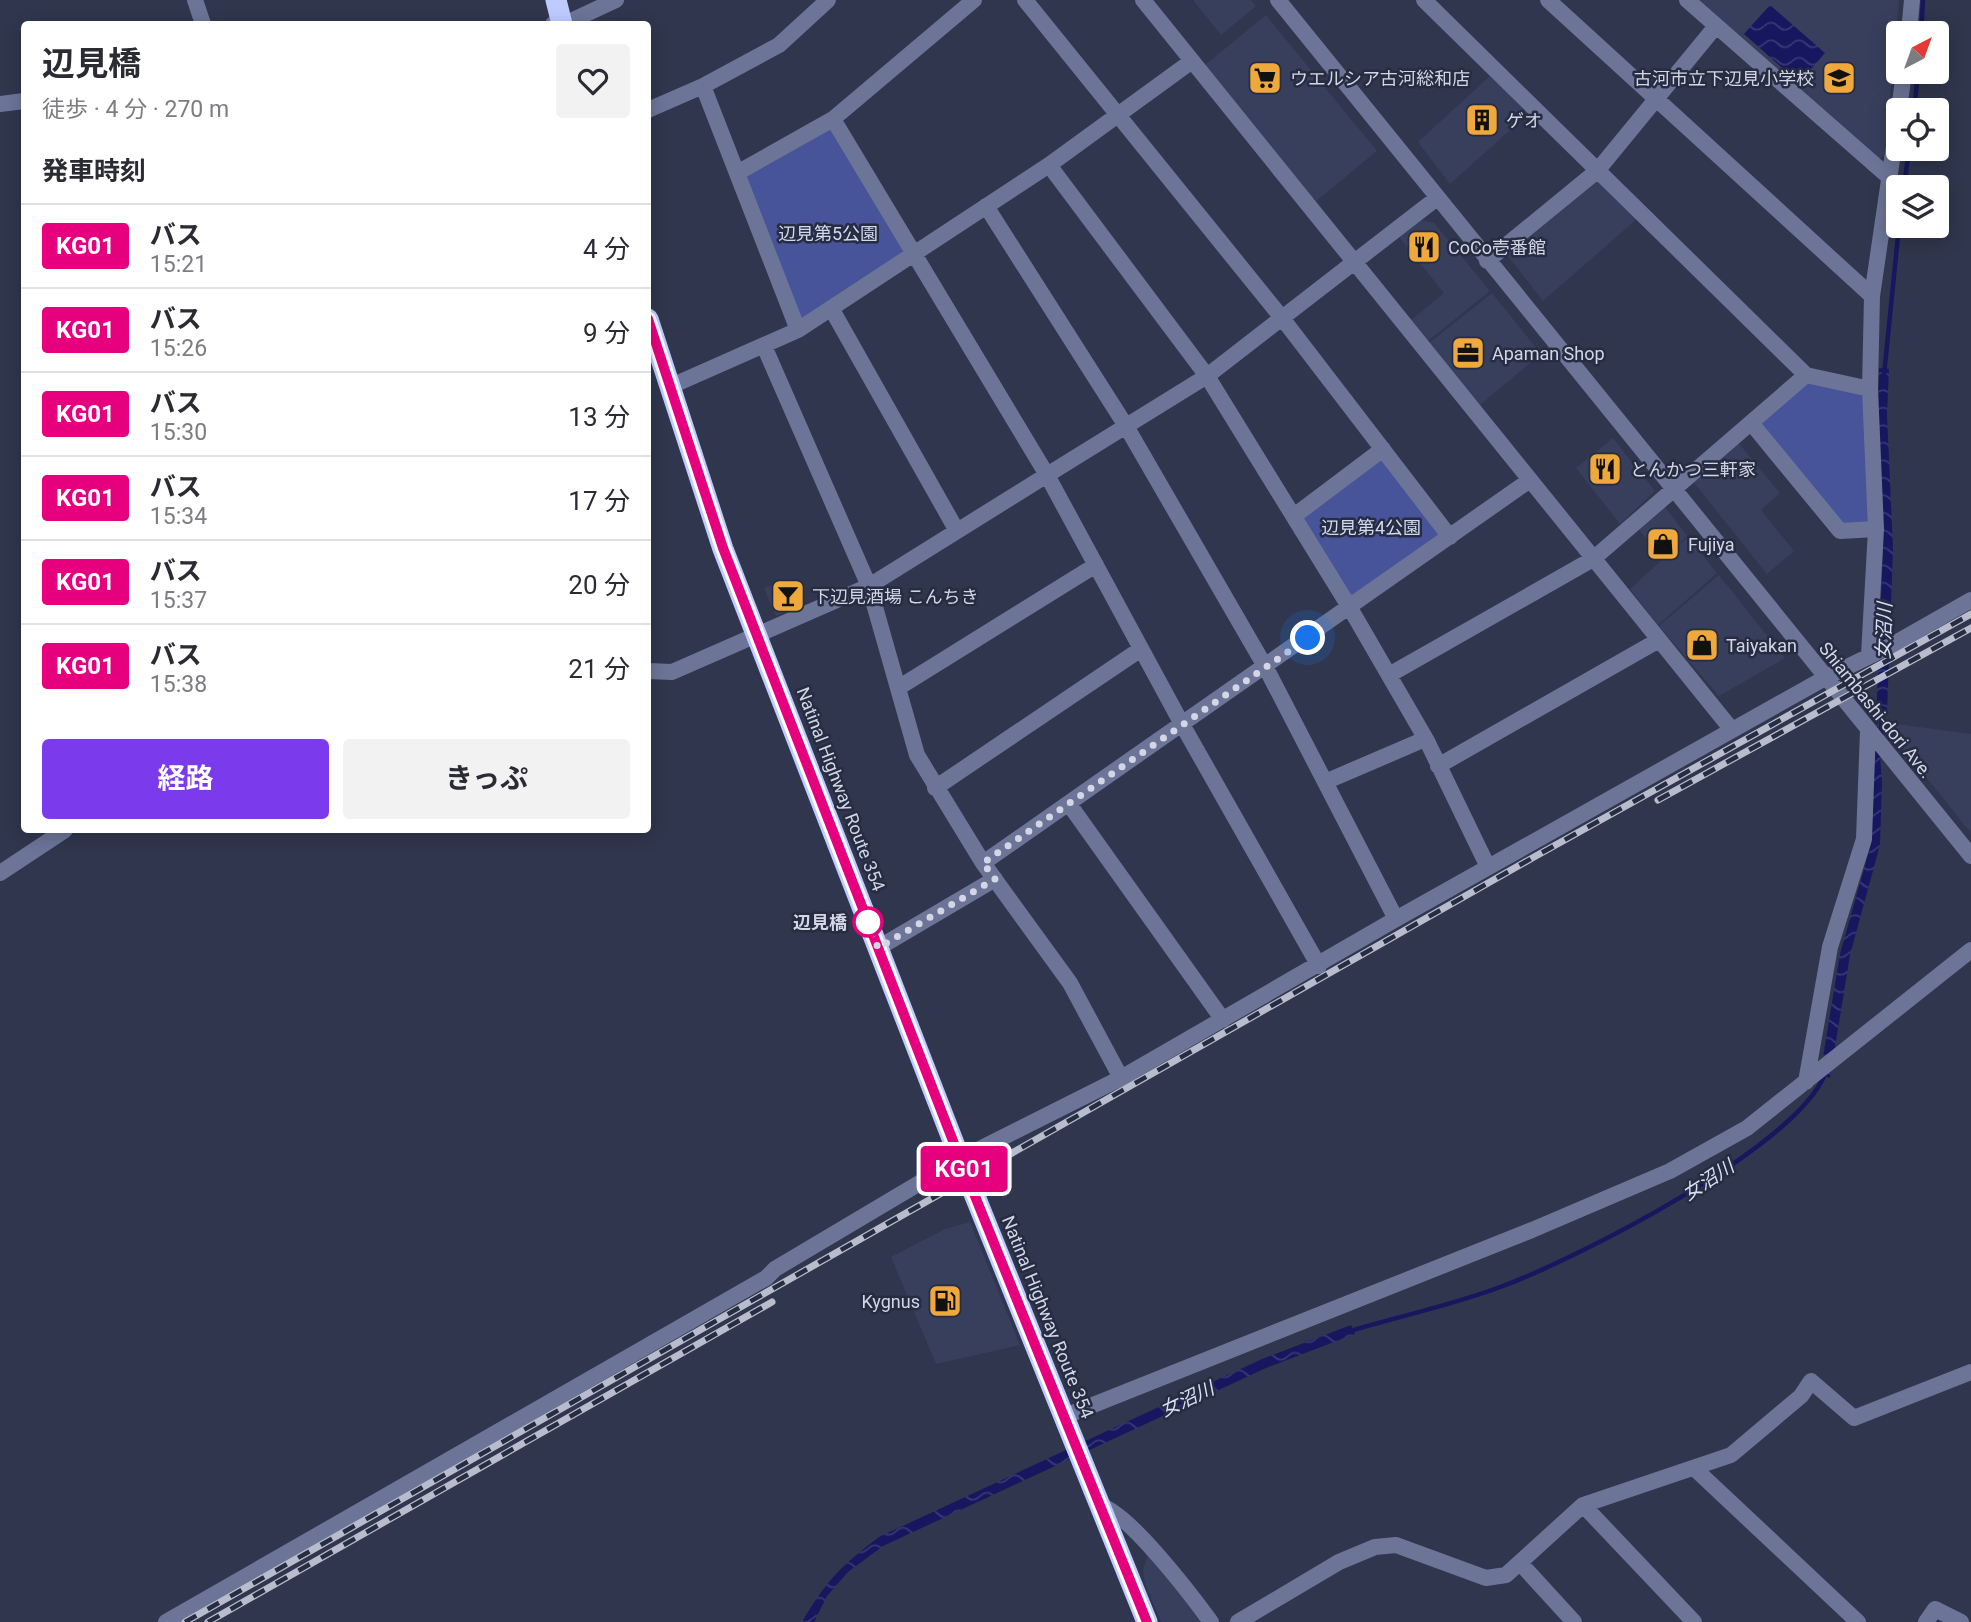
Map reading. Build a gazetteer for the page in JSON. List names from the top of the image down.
{
  "streets": {
    "highway": ["Natinal Highway Route 354"],
    "street": ["Shiambashi-dori Ave."]
  },
  "water": ["女沼川"],
  "parks": ["辺見第5公園", "辺見第4公園"],
  "places": {
    "supermarket": ["ウエルシア古河総和店"],
    "school or university": ["古河市立下辺見小学校"],
    "building": ["ゲオ"],
    "restaurant": ["CoCo壱番館", "とんかつ三軒家"],
    "office": ["Apaman Shop"],
    "shop": ["Fujiya", "Taiyakan"],
    "bar": ["下辺見酒場 こんちき"],
    "other": ["辺見橋"],
    "fuel station": ["Kygnus"]
  },
  "lines": ["bus line KG01"],
  "north": "top right",
  "page": {
    "on_map": "KG01",
    "heading": [
      ["辺見橋", "徒歩 · 4 分 · 270 m"],
      "発車時刻"
    ],
    "list": [
      {
        "mark": "KG01",
        "name": "バス",
        "note": "15:21",
        "value": "4 分"
      },
      {
        "mark": "KG01",
        "name": "バス",
        "note": "15:26",
        "value": "9 分"
      },
      {
        "mark": "KG01",
        "name": "バス",
        "note": "15:30",
        "value": "13 分"
      },
      {
        "mark": "KG01",
        "name": "バス",
        "note": "15:34",
        "value": "17 分"
      },
      {
        "mark": "KG01",
        "name": "バス",
        "note": "15:37",
        "value": "20 分"
      },
      {
        "mark": "KG01",
        "name": "バス",
        "note": "15:38",
        "value": "21 分"
      }
    ],
    "buttons": ["経路", "きっぷ"]
  }
}
